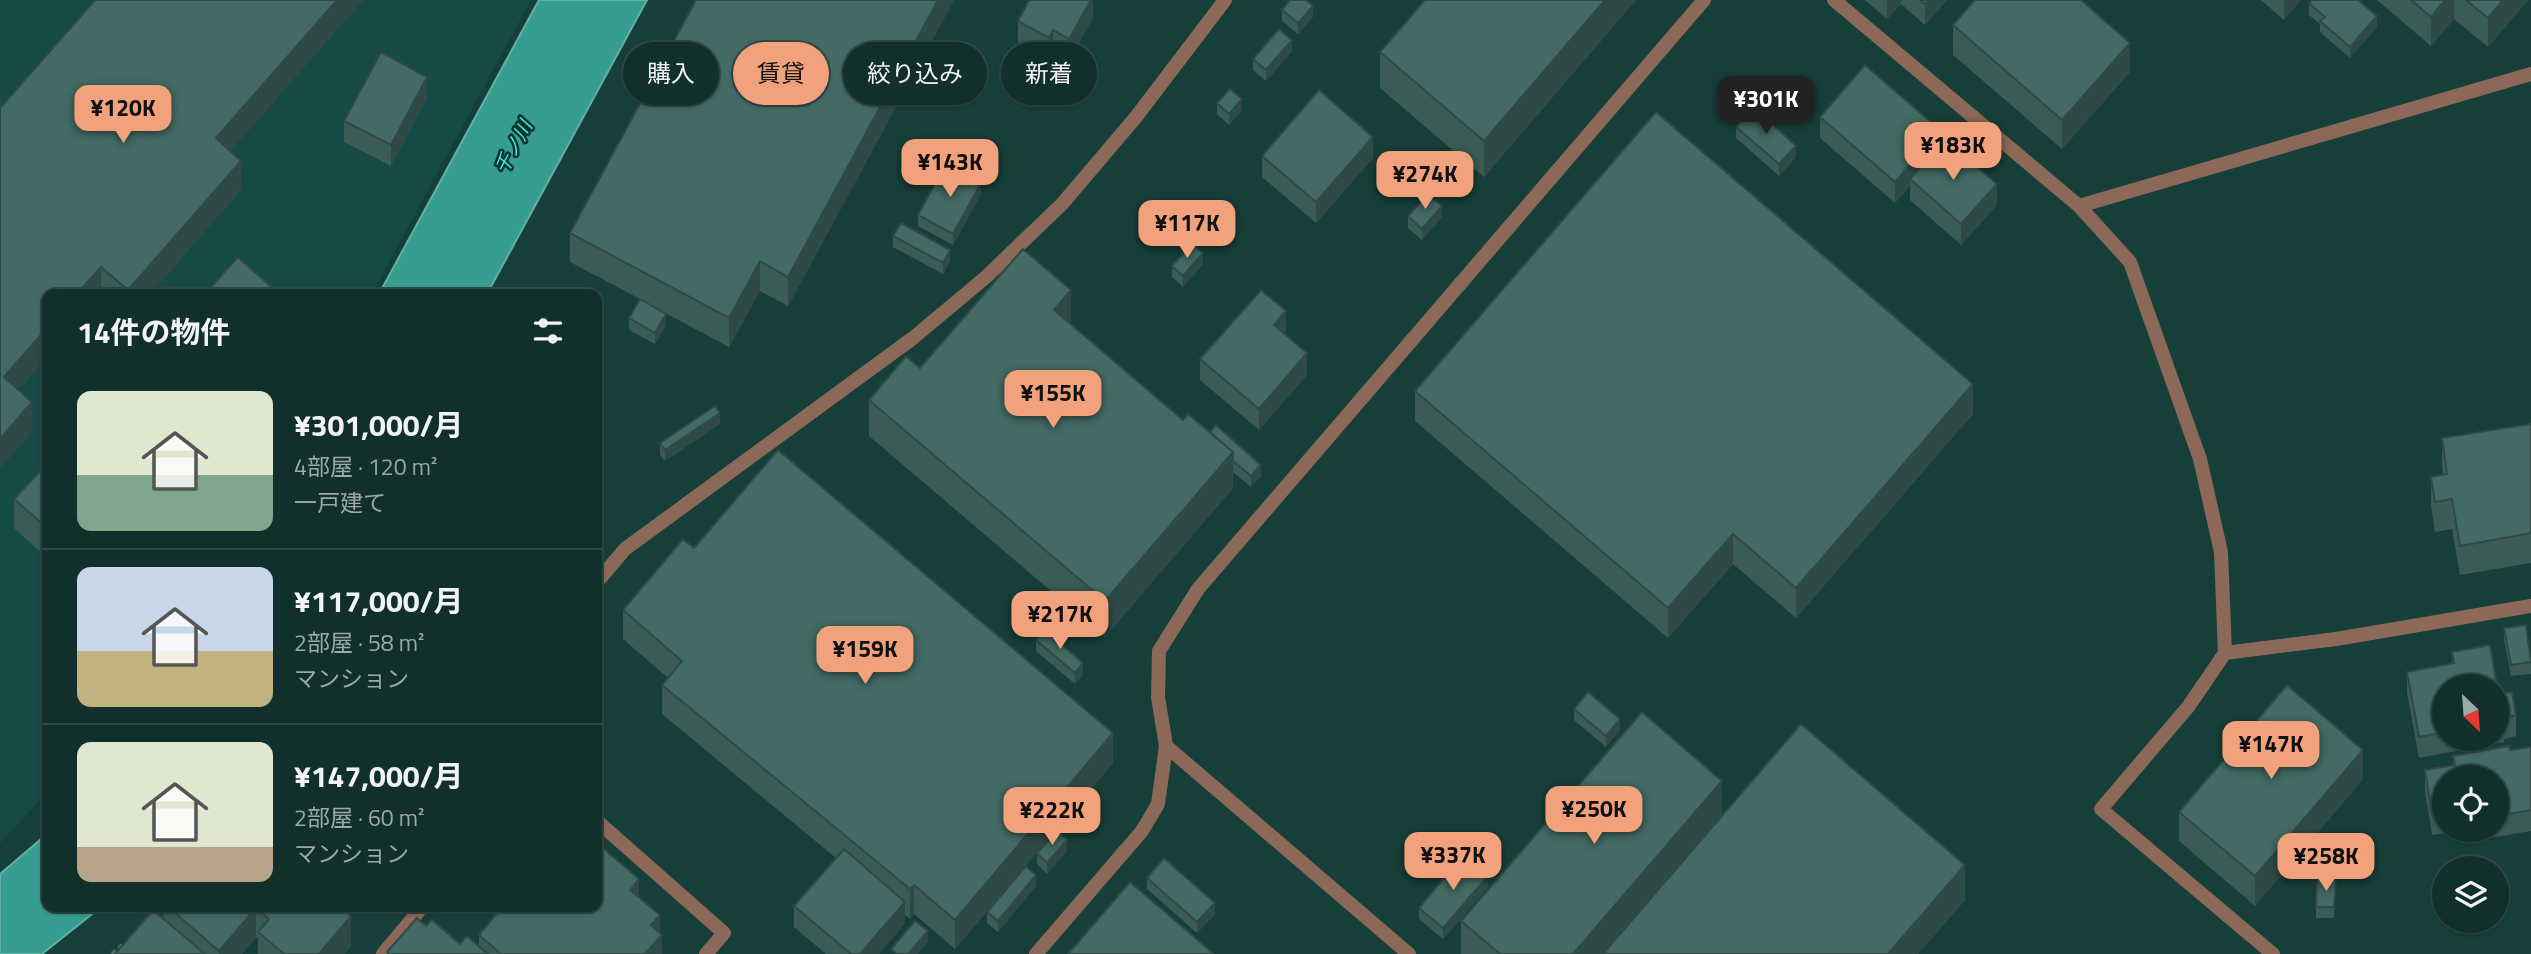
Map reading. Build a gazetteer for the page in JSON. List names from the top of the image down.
{
  "water": ["千ノ川"],
  "north": "bottom right",
  "page": {
    "chip": [
      "購入",
      "賃貸",
      "絞り込み",
      "新着"
    ],
    "price": [
      "¥301K",
      "¥120K",
      "¥183K",
      "¥143K",
      "¥274K",
      "¥117K",
      "¥155K",
      "¥217K",
      "¥159K",
      "¥147K",
      "¥250K",
      "¥222K",
      "¥337K",
      "¥258K"
    ],
    "heading": "14件の物件",
    "list": [
      {
        "name": "¥301,000/月",
        "note": "4部屋 · 120 m² · 一戸建て"
      },
      {
        "name": "¥117,000/月",
        "note": "2部屋 · 58 m² · マンション"
      },
      {
        "name": "¥147,000/月",
        "note": "2部屋 · 60 m² · マンション"
      }
    ]
  }
}
